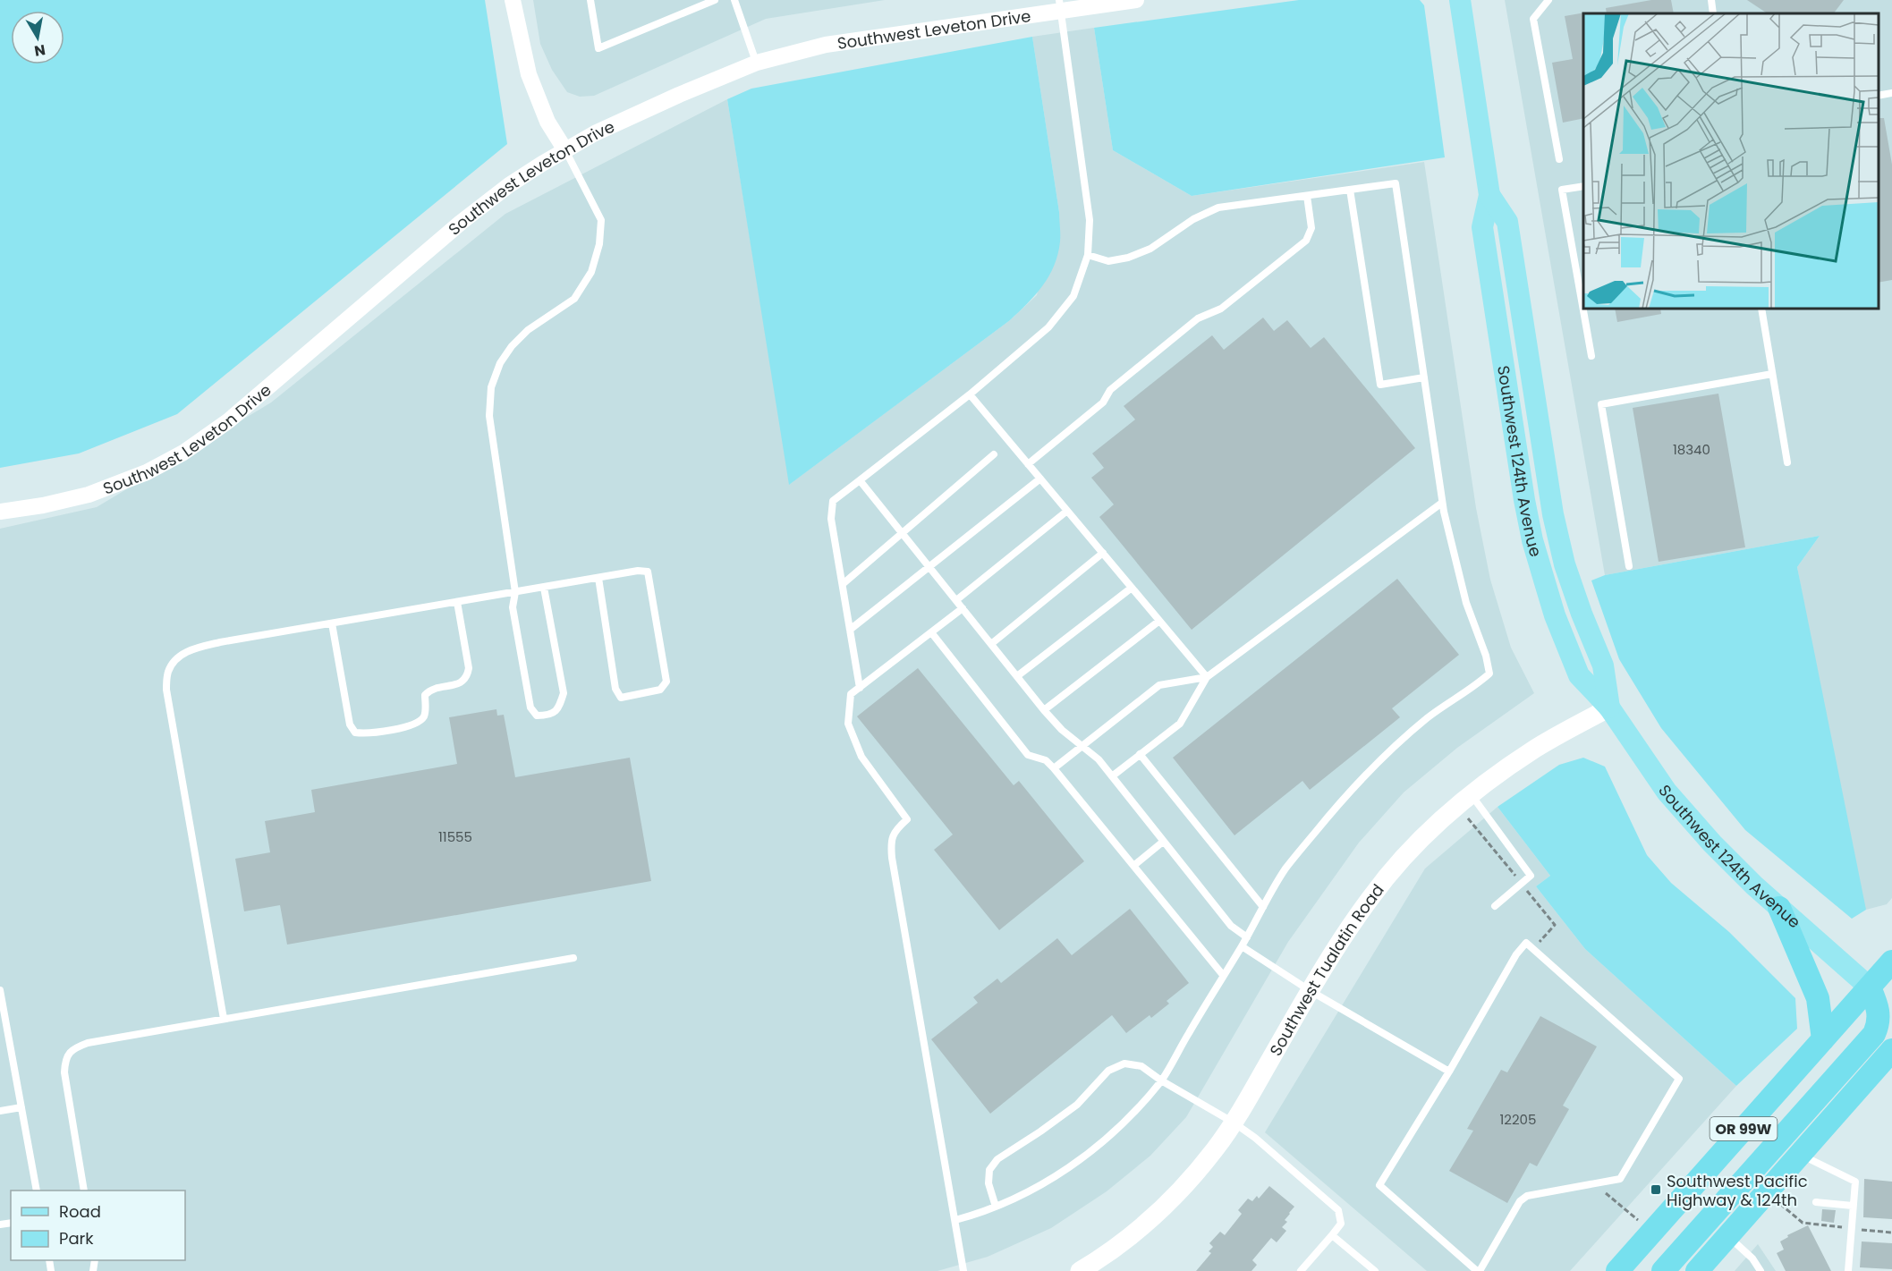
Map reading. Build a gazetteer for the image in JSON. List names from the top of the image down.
{
  "streets": {
    "highway": ["OR 99W"],
    "main road": ["Southwest 124th Avenue", "Southwest Tualatin Road"],
    "street": ["Southwest Leveton Drive"]
  },
  "crossings": [
    ["Southwest 124th Avenue", "Southwest Tualatin Road"],
    ["Southwest 124th Avenue", "OR 99W"]
  ],
  "places": {
    "transit": ["Southwest Pacific Highway & 124th"]
  },
  "house_numbers": ["18340", "11555", "12205"],
  "legend": ["Road", "Park"],
  "north": "bottom"
}
